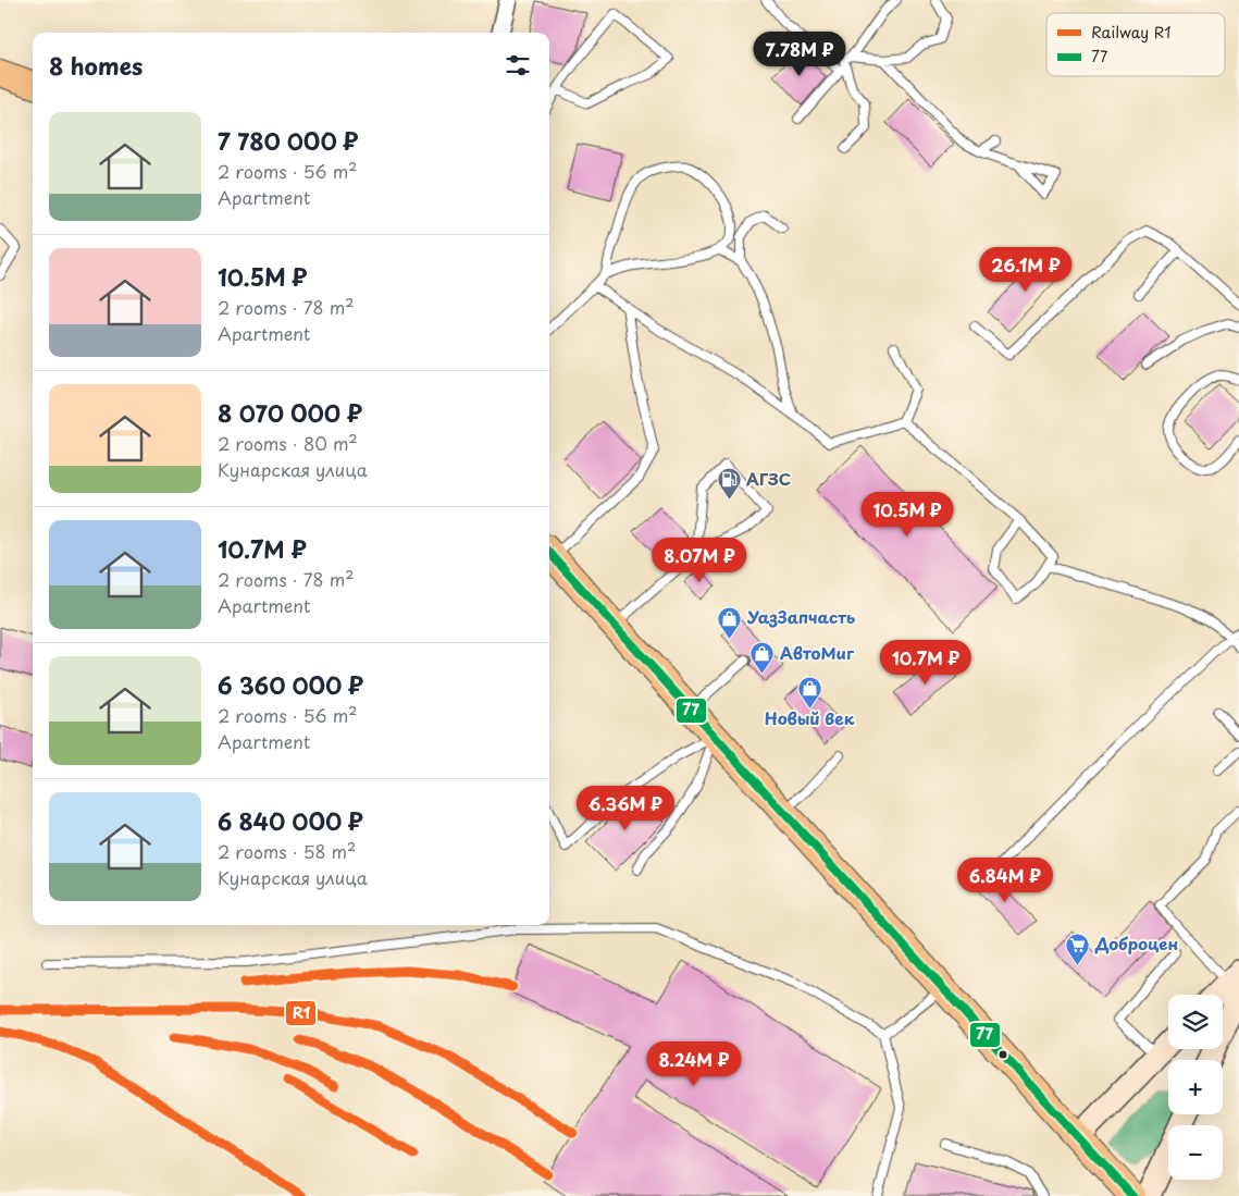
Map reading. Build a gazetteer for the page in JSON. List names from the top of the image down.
{
  "places": {
    "fuel station": ["АГЗС"],
    "shop": ["УазЗапчасть", "АвтоМиг", "Новый век"],
    "supermarket": ["Доброцен"]
  },
  "lines": ["transit line 77", "rail line R1"],
  "legend": ["Railway R1", "77"],
  "page": {
    "price": [
      "7.78M ₽",
      "26.1M ₽",
      "10.5M ₽",
      "8.07M ₽",
      "10.7M ₽",
      "6.36M ₽",
      "6.84M ₽",
      "8.24M ₽"
    ],
    "heading": "8 homes",
    "list": [
      {
        "name": "7 780 000 ₽",
        "note": "2 rooms · 56 m² · Apartment"
      },
      {
        "name": "10.5M ₽",
        "note": "2 rooms · 78 m² · Apartment"
      },
      {
        "name": "8 070 000 ₽",
        "note": "2 rooms · 80 m² · Кунарская улица"
      },
      {
        "name": "10.7M ₽",
        "note": "2 rooms · 78 m² · Apartment"
      },
      {
        "name": "6 360 000 ₽",
        "note": "2 rooms · 56 m² · Apartment"
      },
      {
        "name": "6 840 000 ₽",
        "note": "2 rooms · 58 m² · Кунарская улица"
      }
    ],
    "map_buttons": ["+", "−"]
  }
}
